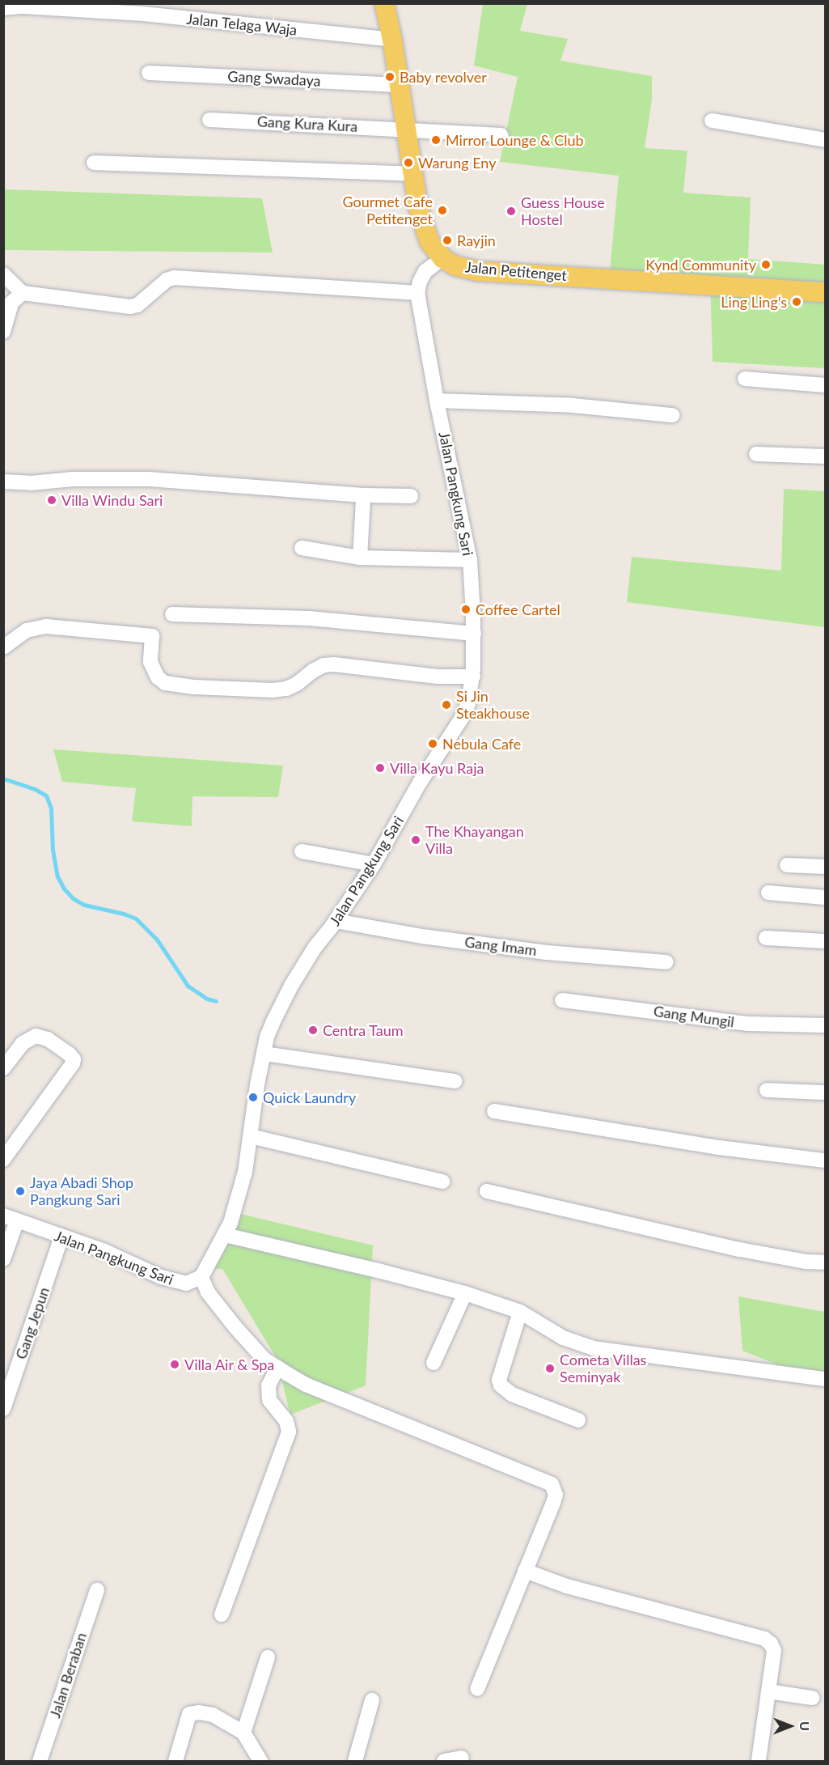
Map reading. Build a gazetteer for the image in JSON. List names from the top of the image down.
{
  "streets": {
    "main road": ["Jalan Petitenget"],
    "street": [
      "Jalan Telaga Waja",
      "Gang Swadaya",
      "Gang Kura Kura",
      "Jalan Pangkung Sari",
      "Gang Imam",
      "Gang Mungil",
      "Gang Jepun",
      "Jalan Beraban"
    ]
  },
  "crossings": [
    ["Jalan Telaga Waja", "Jalan Petitenget"],
    ["Gang Swadaya", "Jalan Petitenget"],
    ["Gang Kura Kura", "Jalan Petitenget"],
    ["Jalan Pangkung Sari", "Gang Imam"],
    ["Jalan Pangkung Sari", "Gang Jepun"]
  ],
  "places": [
    "Baby revolver",
    "Mirror Lounge & Club",
    "Warung Eny",
    "Gourmet Cafe Petitenget",
    "Guess House Hostel",
    "Rayjin",
    "Kynd Community",
    "Ling Ling’s",
    "Villa Windu Sari",
    "Coffee Cartel",
    "Si Jin Steakhouse",
    "Nebula Cafe",
    "Villa Kayu Raja",
    "The Khayangan Villa",
    "Centra Taum",
    "Quick Laundry",
    "Jaya Abadi Shop Pangkung Sari",
    "Villa Air & Spa",
    "Cometa Villas Seminyak"
  ],
  "north": "right"
}
